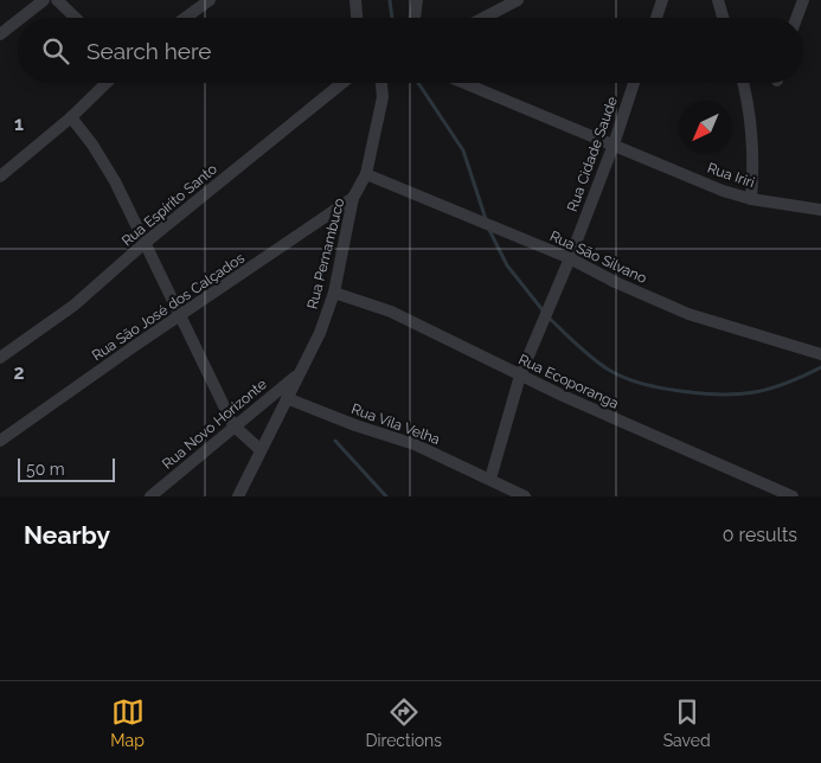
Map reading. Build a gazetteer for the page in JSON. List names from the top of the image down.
{
  "streets": {
    "street": [
      "Rua Cidade Saude",
      "Rua Iriri",
      "Rua Espírito Santo",
      "Rua Pernambuco",
      "Rua São Silvano",
      "Rua São José dos Calçados",
      "Rua Ecoporanga",
      "Rua Novo Horizonte",
      "Rua Vila Velha"
    ]
  },
  "crossings": [
    ["Rua Cidade Saude", "Rua Iriri"],
    ["Rua Cidade Saude", "Rua São Silvano"],
    ["Rua Cidade Saude", "Rua Ecoporanga"],
    ["Rua Cidade Saude", "Rua Vila Velha"],
    ["Rua Pernambuco", "Rua São Silvano"],
    ["Rua Pernambuco", "Rua São José dos Calçados"],
    ["Rua Pernambuco", "Rua Ecoporanga"],
    ["Rua Pernambuco", "Rua Novo Horizonte"],
    ["Rua Pernambuco", "Rua Vila Velha"]
  ],
  "scale_bar": "50 m",
  "north": "bottom left",
  "page": {
    "search": "Search here",
    "scale": "50 m",
    "heading": ["Nearby", "0 results"],
    "nav": ["Map", "Directions", "Saved"]
  },
  "grid": {
    "rows": ["1", "2"]
  }
}
